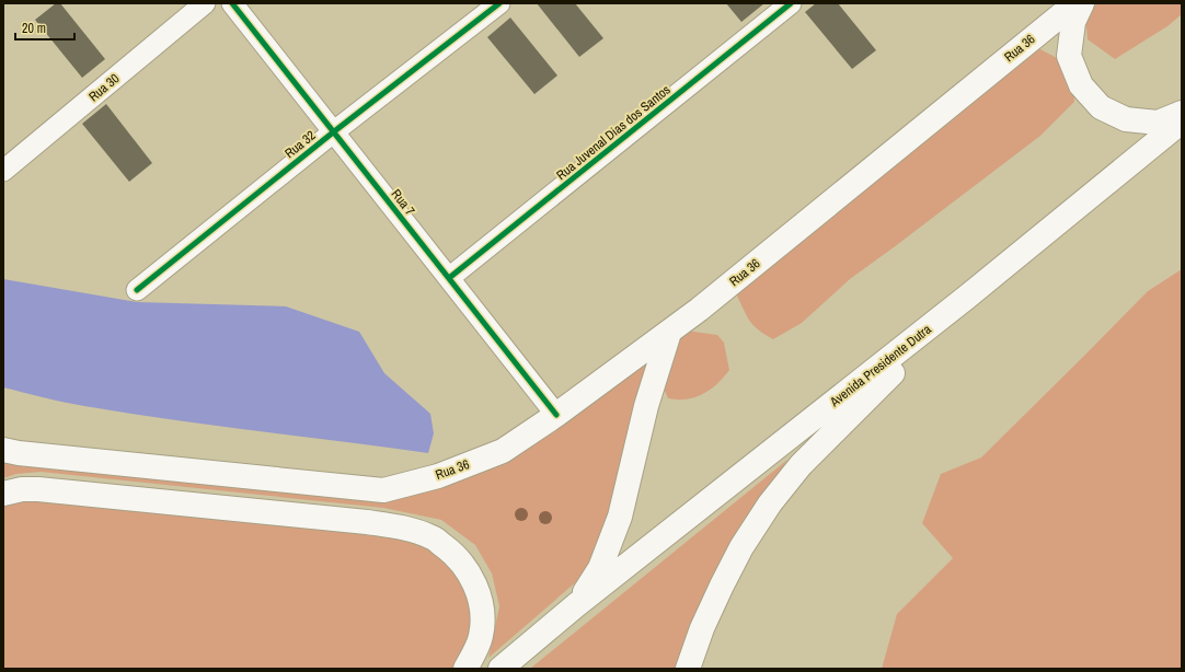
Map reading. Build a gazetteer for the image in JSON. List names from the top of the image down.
{
  "streets": {
    "highway": ["Rua 36", "Avenida Presidente Dutra"],
    "street": [
      "Rua 30",
      "Rua Juvenal Dias dos Santos",
      "Rua 32",
      "Rua 7"
    ]
  },
  "crossings": [
    ["Rua 36", "Rua 7"],
    ["Rua Juvenal Dias dos Santos", "Rua 7"],
    ["Rua 32", "Rua 7"]
  ],
  "scale_bar": "20 m"
}
